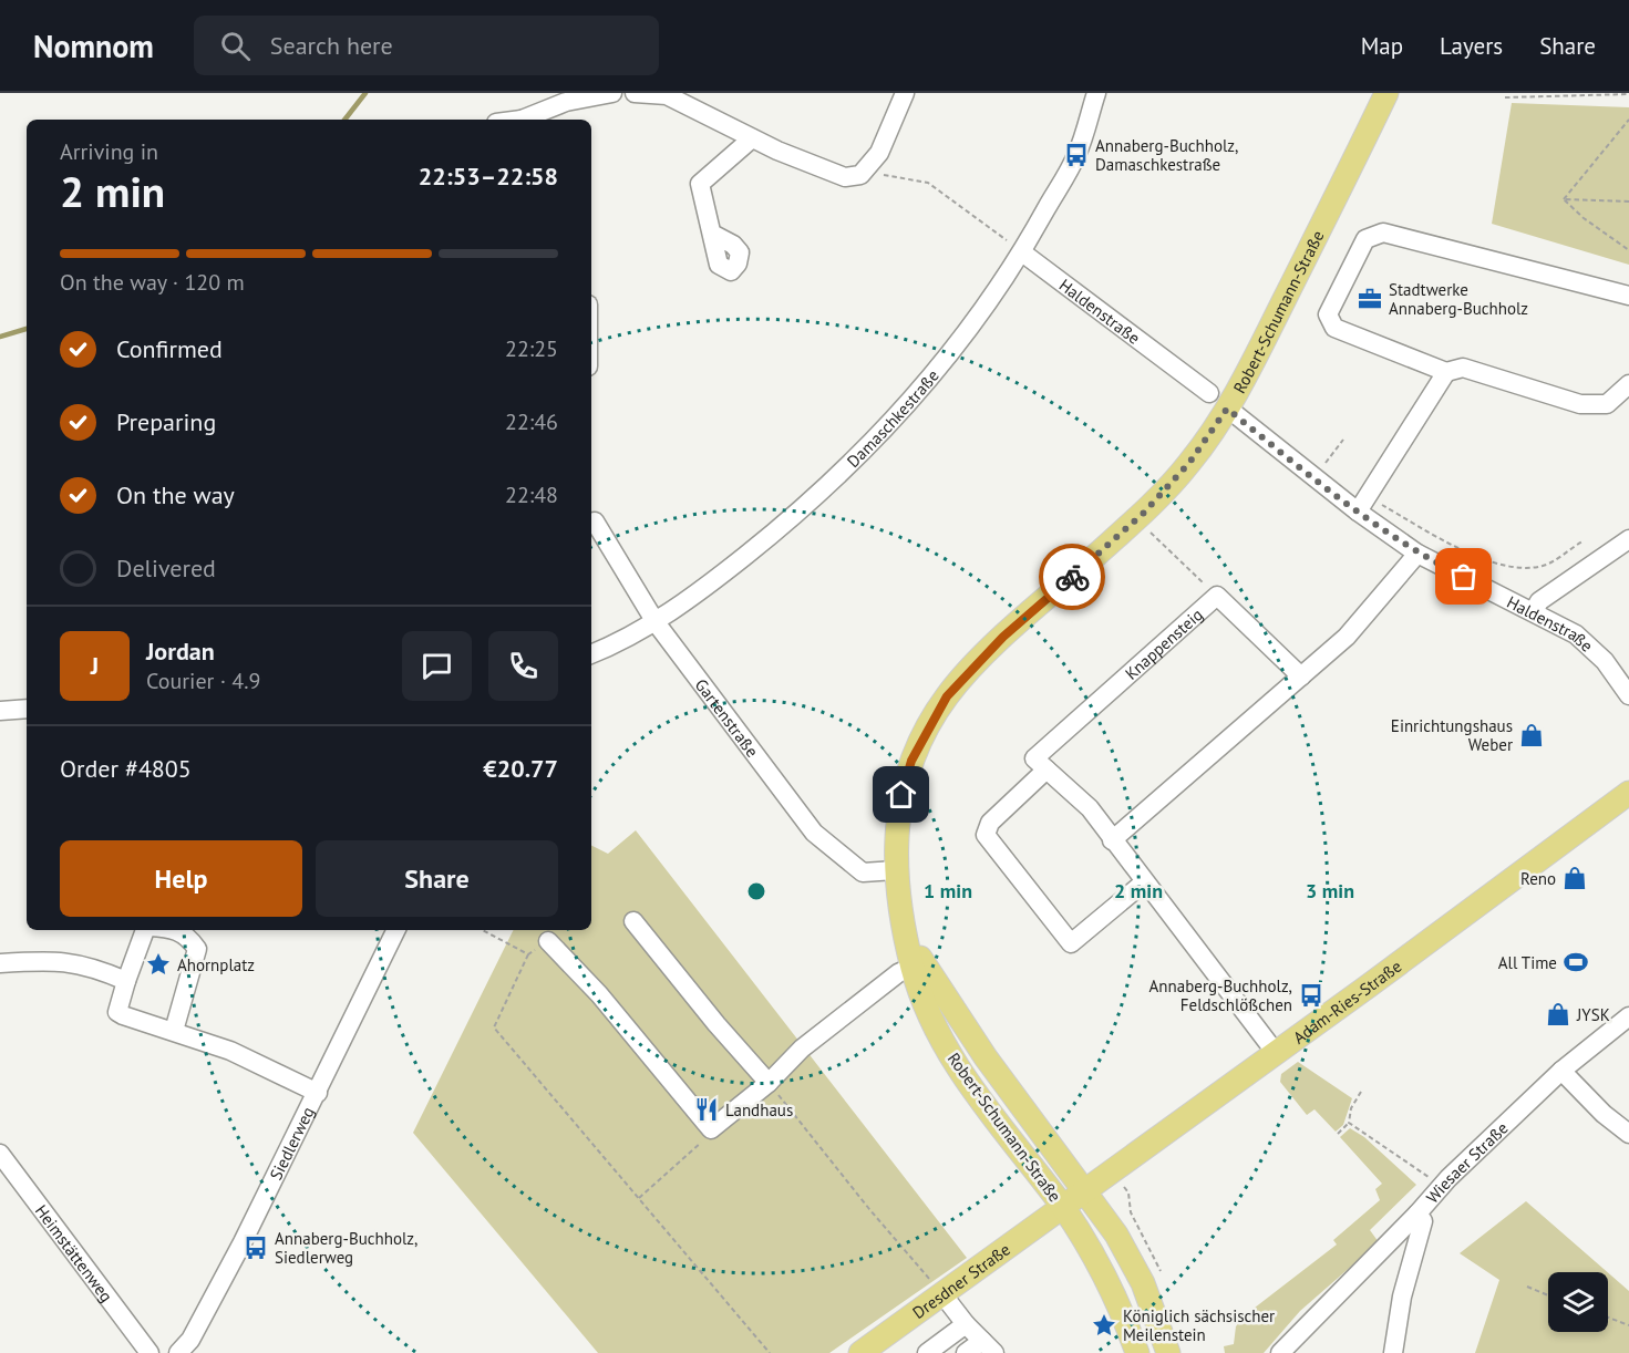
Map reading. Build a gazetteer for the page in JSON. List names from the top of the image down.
{
  "streets": {
    "main road": ["Robert-Schumann-Straße", "Adam-Ries-Straße", "Dresdner Straße"],
    "street": [
      "Haldenstraße",
      "Damaschkestraße",
      "Knappensteig",
      "Gartenstraße",
      "Siedlerweg",
      "Wiesaer Straße",
      "Heimstättenweg"
    ]
  },
  "crossings": [
    ["Haldenstraße", "Robert-Schumann-Straße"],
    ["Haldenstraße", "Damaschkestraße"],
    ["Robert-Schumann-Straße", "Gartenstraße"],
    ["Robert-Schumann-Straße", "Adam-Ries-Straße"],
    ["Robert-Schumann-Straße", "Dresdner Straße"],
    ["Damaschkestraße", "Gartenstraße"],
    ["Adam-Ries-Straße", "Dresdner Straße"]
  ],
  "places": {
    "bus stop": ["Annaberg-Buchholz, Damaschkestraße", "Annaberg-Buchholz, Feldschlößchen", "Annaberg-Buchholz, Siedlerweg"],
    "office": ["Stadtwerke Annaberg-Buchholz"],
    "shop": ["Einrichtungshaus Weber", "Reno", "JYSK"],
    "sports": ["All Time"],
    "place": ["Ahornplatz", "Königlich sächsischer Meilenstein"],
    "restaurant": ["Landhaus"]
  },
  "page": {
    "header": "Nomnom",
    "search": "Search here",
    "nav": ["Map", "Layers", "Share"],
    "heading": ["2 min", "Arriving in", "22:53–22:58"],
    "panel": [
      "Jordan",
      "Courier · 4.9",
      "Order #4805",
      "€20.77"
    ],
    "bar": "On the way · 120 m",
    "list": [
      ["Confirmed", "22:25"],
      ["Preparing", "22:46"],
      ["On the way", "22:48"],
      "Delivered"
    ],
    "round": "J",
    "buttons": ["Help", "Share"]
  },
  "rings": ["1 min", "2 min", "3 min"]
}
